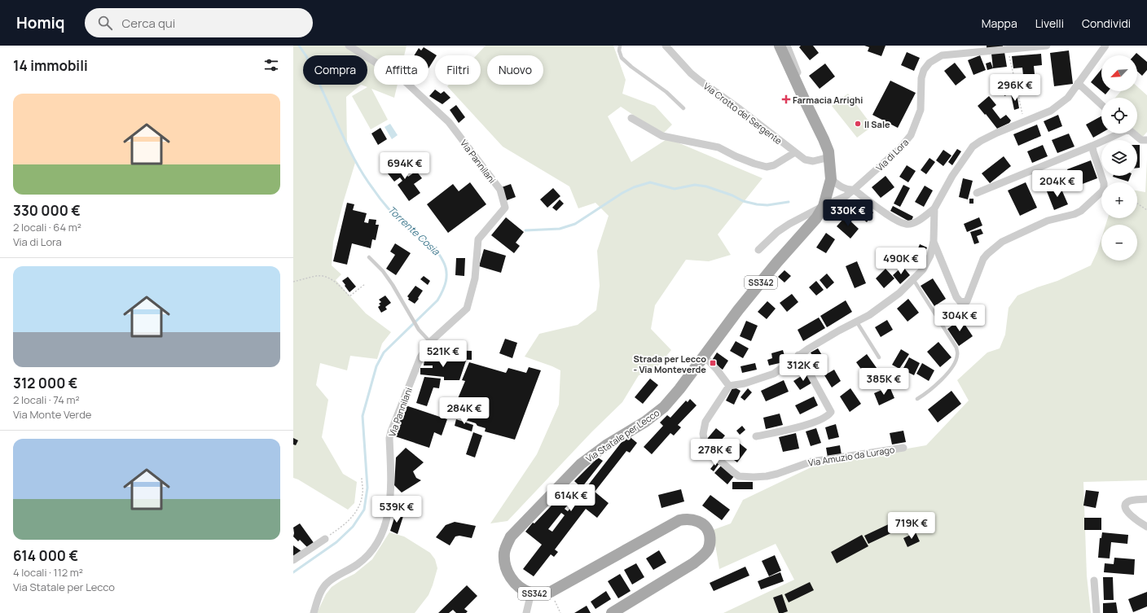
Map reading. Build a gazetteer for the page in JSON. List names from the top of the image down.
{
  "streets": {
    "main road": ["SS342", "Via Statale per Lecco"],
    "street": [
      "Via Crotto del Sergente",
      "Via di Lora",
      "Via Pannilani",
      "Via Amuzio da Lurago"
    ]
  },
  "crossings": [
    ["Via Crotto del Sergente", "Via Statale per Lecco"],
    ["Via di Lora", "Via Statale per Lecco"]
  ],
  "water": ["Torrente Cosia"],
  "places": {
    "health": ["Farmacia Arrighi"],
    "other": ["Il Sale"],
    "transit": ["Strada per Lecco - Via Monteverde"]
  },
  "north": "bottom left",
  "page": {
    "header": "Homiq",
    "search": "Cerca qui",
    "nav": ["Mappa", "Livelli", "Condividi"],
    "heading": "14 immobili",
    "map_buttons": ["+", "−"],
    "chip": [
      "Compra",
      "Affitta",
      "Filtri",
      "Nuovo"
    ],
    "price": [
      "296K €",
      "694K €",
      "204K €",
      "330K €",
      "490K €",
      "304K €",
      "521K €",
      "312K €",
      "385K €",
      "284K €",
      "278K €",
      "614K €",
      "539K €",
      "719K €"
    ],
    "list": [
      {
        "name": "330 000 €",
        "note": "2 locali · 64 m² · Via di Lora"
      },
      {
        "name": "312 000 €",
        "note": "2 locali · 74 m² · Via Monte Verde"
      },
      {
        "name": "614 000 €",
        "note": "4 locali · 112 m² · Via Statale per Lecco"
      }
    ]
  }
}
